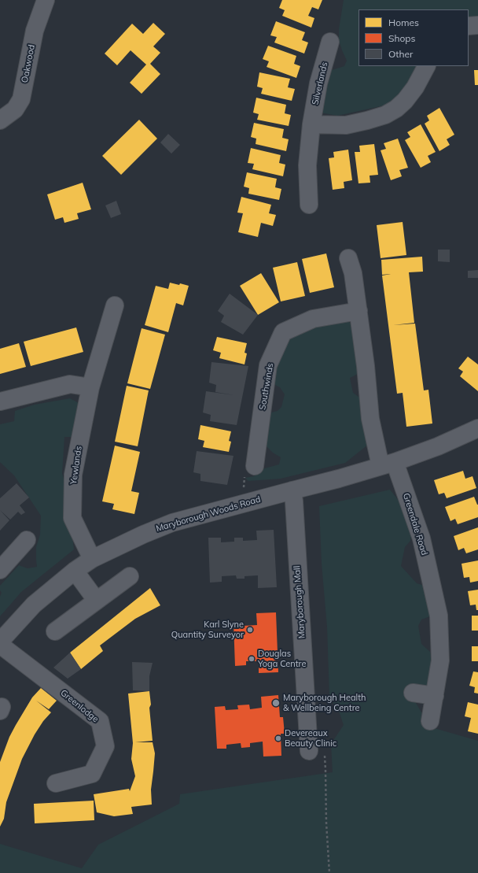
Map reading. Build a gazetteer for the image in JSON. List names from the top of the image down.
{
  "streets": {
    "street": [
      "Oakwood",
      "Silverlands",
      "Southwinds",
      "Yewlands",
      "Maryborough Woods Road",
      "Greendale Road",
      "Maryborough Mall",
      "Greenlodge"
    ]
  },
  "crossings": [
    ["Yewlands", "Maryborough Woods Road"],
    ["Maryborough Woods Road", "Greendale Road"],
    ["Maryborough Woods Road", "Maryborough Mall"],
    ["Maryborough Woods Road", "Greenlodge"]
  ],
  "places": [
    "Karl Slyne Quantity Surveyor",
    "Douglas Yoga Centre",
    "Maryborough Health & Wellbeing Centre",
    "Devereaux Beauty Clinic"
  ],
  "legend": ["Homes", "Shops", "Other"]
}
